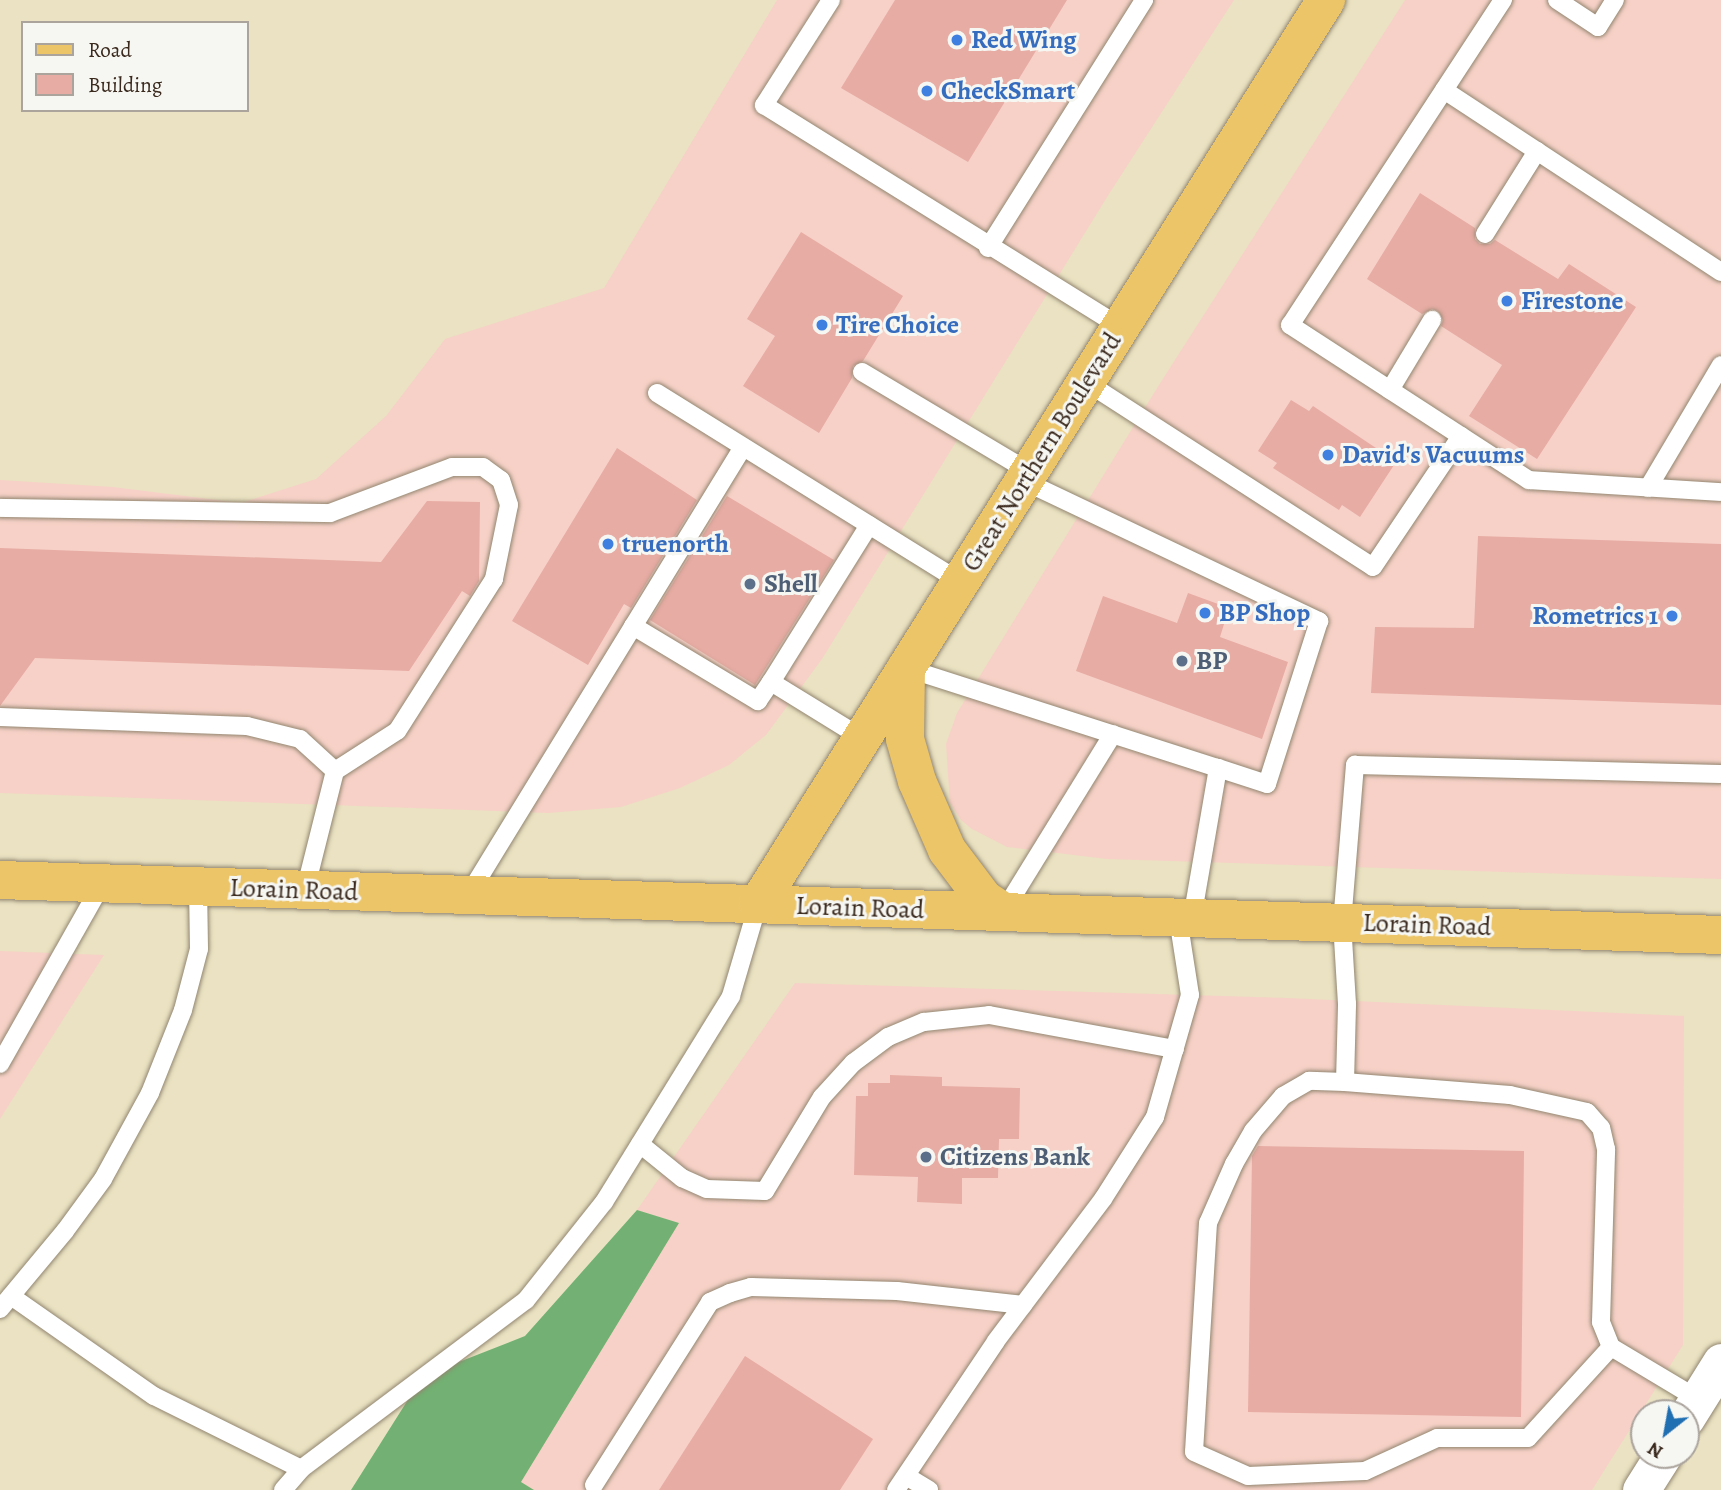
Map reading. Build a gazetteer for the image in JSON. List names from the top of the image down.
{
  "streets": {
    "main road": ["Great Northern Boulevard", "Lorain Road"]
  },
  "crossings": [
    ["Great Northern Boulevard", "Lorain Road"]
  ],
  "places": [
    "Red Wing",
    "CheckSmart",
    "Firestone",
    "Tire Choice",
    "David's Vacuums",
    "truenorth",
    "Shell",
    "BP Shop",
    "Rometrics 1",
    "BP",
    "Citizens Bank"
  ],
  "legend": ["Road", "Building"],
  "north": "bottom left"
}
